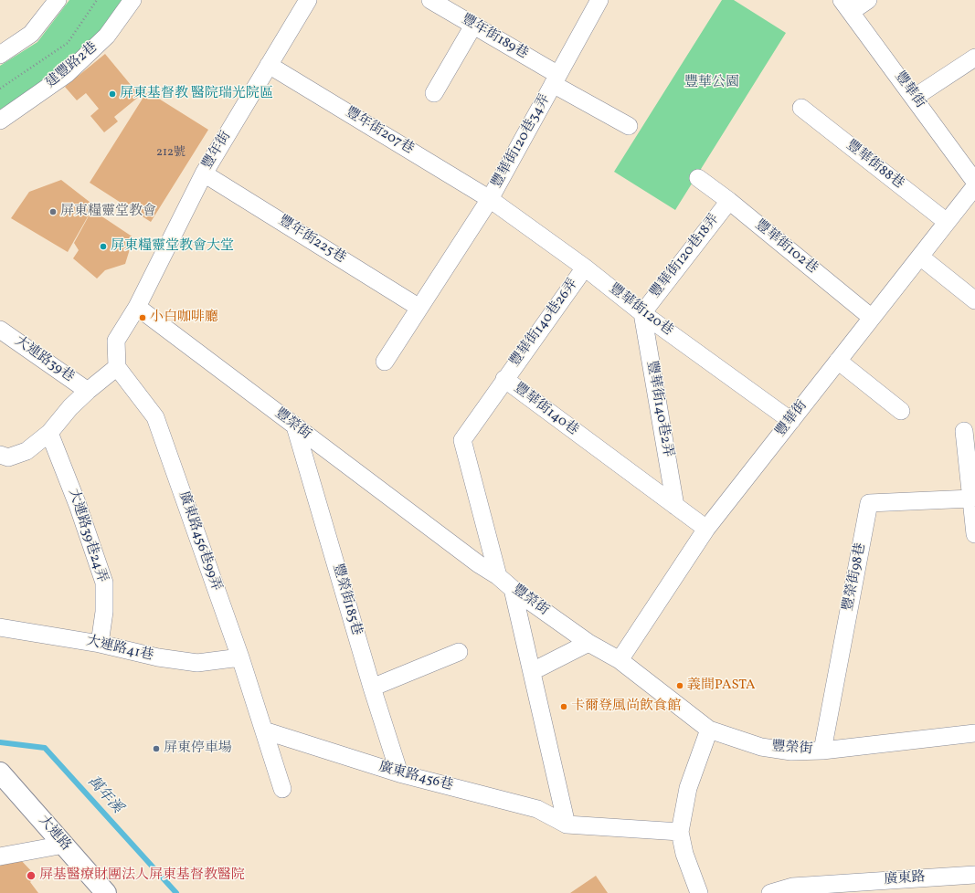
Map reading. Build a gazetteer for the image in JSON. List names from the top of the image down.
{
  "streets": {
    "main road": ["大連路"],
    "street": [
      "豐年街189巷",
      "建豐路2巷",
      "豐華街",
      "豐年街207巷",
      "豐華街120巷34弄",
      "豐年街",
      "豐華街88巷",
      "豐年街225巷",
      "豐華街102巷",
      "豐華街120巷18弄",
      "豐華街120巷",
      "豐華街140巷26弄",
      "大連路39巷",
      "豐華街140巷2弄",
      "豐華街140巷",
      "豐榮街",
      "大連路39巷24弄",
      "廣東路456巷99弄",
      "豐榮街98巷",
      "豐榮街185巷",
      "大連路41巷",
      "廣東路456巷",
      "廣東路"
    ]
  },
  "crossings": [
    ["豐年街189巷", "豐華街120巷34弄"],
    ["豐華街", "豐華街88巷"],
    ["豐華街", "豐華街102巷"],
    ["豐華街", "豐華街120巷"],
    ["豐華街", "豐華街140巷"],
    ["豐華街", "豐榮街"],
    ["豐年街207巷", "豐華街120巷34弄"],
    ["豐年街207巷", "豐年街"],
    ["豐年街207巷", "豐華街120巷"],
    ["豐華街120巷34弄", "豐華街120巷"],
    ["豐年街", "豐年街225巷"],
    ["豐年街", "豐榮街"],
    ["豐華街102巷", "豐華街120巷18弄"],
    ["豐華街120巷18弄", "豐華街120巷"],
    ["豐華街120巷18弄", "豐華街140巷2弄"],
    ["豐華街120巷", "豐華街140巷26弄"],
    ["豐華街120巷", "豐華街140巷2弄"],
    ["豐華街140巷26弄", "豐華街140巷"],
    ["大連路39巷", "大連路39巷24弄"],
    ["大連路39巷", "廣東路456巷99弄"],
    ["豐華街140巷2弄", "豐華街140巷"],
    ["豐華街140巷", "豐榮街"],
    ["豐榮街", "豐榮街98巷"],
    ["豐榮街", "豐榮街185巷"],
    ["大連路39巷24弄", "大連路41巷"],
    ["廣東路456巷99弄", "大連路41巷"],
    ["廣東路456巷99弄", "廣東路456巷"],
    ["豐榮街185巷", "廣東路456巷"]
  ],
  "water": ["萬年溪"],
  "parks": ["豐華公園"],
  "places": [
    "屏東基督教 醫院瑞光院區",
    "屏東糧靈堂教會",
    "屏東糧靈堂教會大堂",
    "小白咖啡廳",
    "義間PASTA",
    "卡爾登風尚飲食館",
    "屏東停車場",
    "屏基醫療財團法人屏東基督教醫院"
  ],
  "house_numbers": ["212號"]
}
